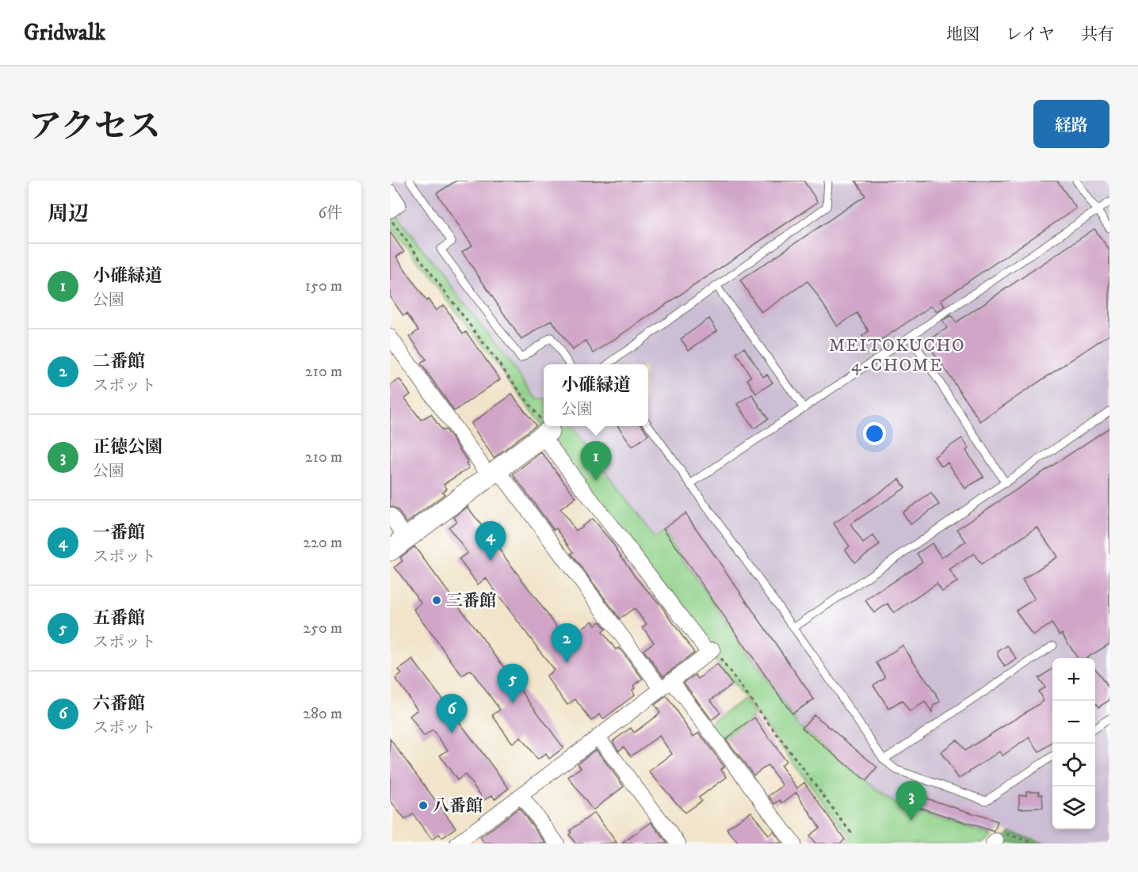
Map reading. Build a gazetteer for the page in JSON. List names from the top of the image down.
{
  "districts": ["MEITOKUCHO 4-CHOME"],
  "places": ["三番館", "八番館"],
  "page": {
    "header": "Gridwalk",
    "nav": ["地図", "レイヤ", "共有"],
    "title": "アクセス",
    "buttons": "経路",
    "heading": ["周辺", "6件"],
    "list": [
      {
        "mark": "1",
        "name": "小碓緑道",
        "note": "公園",
        "value": "150 m"
      },
      {
        "mark": "2",
        "name": "二番館",
        "note": "スポット",
        "value": "210 m"
      },
      {
        "mark": "3",
        "name": "正徳公園",
        "note": "公園",
        "value": "210 m"
      },
      {
        "mark": "4",
        "name": "一番館",
        "note": "スポット",
        "value": "220 m"
      },
      {
        "mark": "5",
        "name": "五番館",
        "note": "スポット",
        "value": "250 m"
      },
      {
        "mark": "6",
        "name": "六番館",
        "note": "スポット",
        "value": "280 m"
      }
    ],
    "popup": ["小碓緑道", "公園"],
    "pins": [
      "1",
      "4",
      "2",
      "5",
      "6",
      "3"
    ],
    "map_buttons": ["+", "−"]
  }
}
